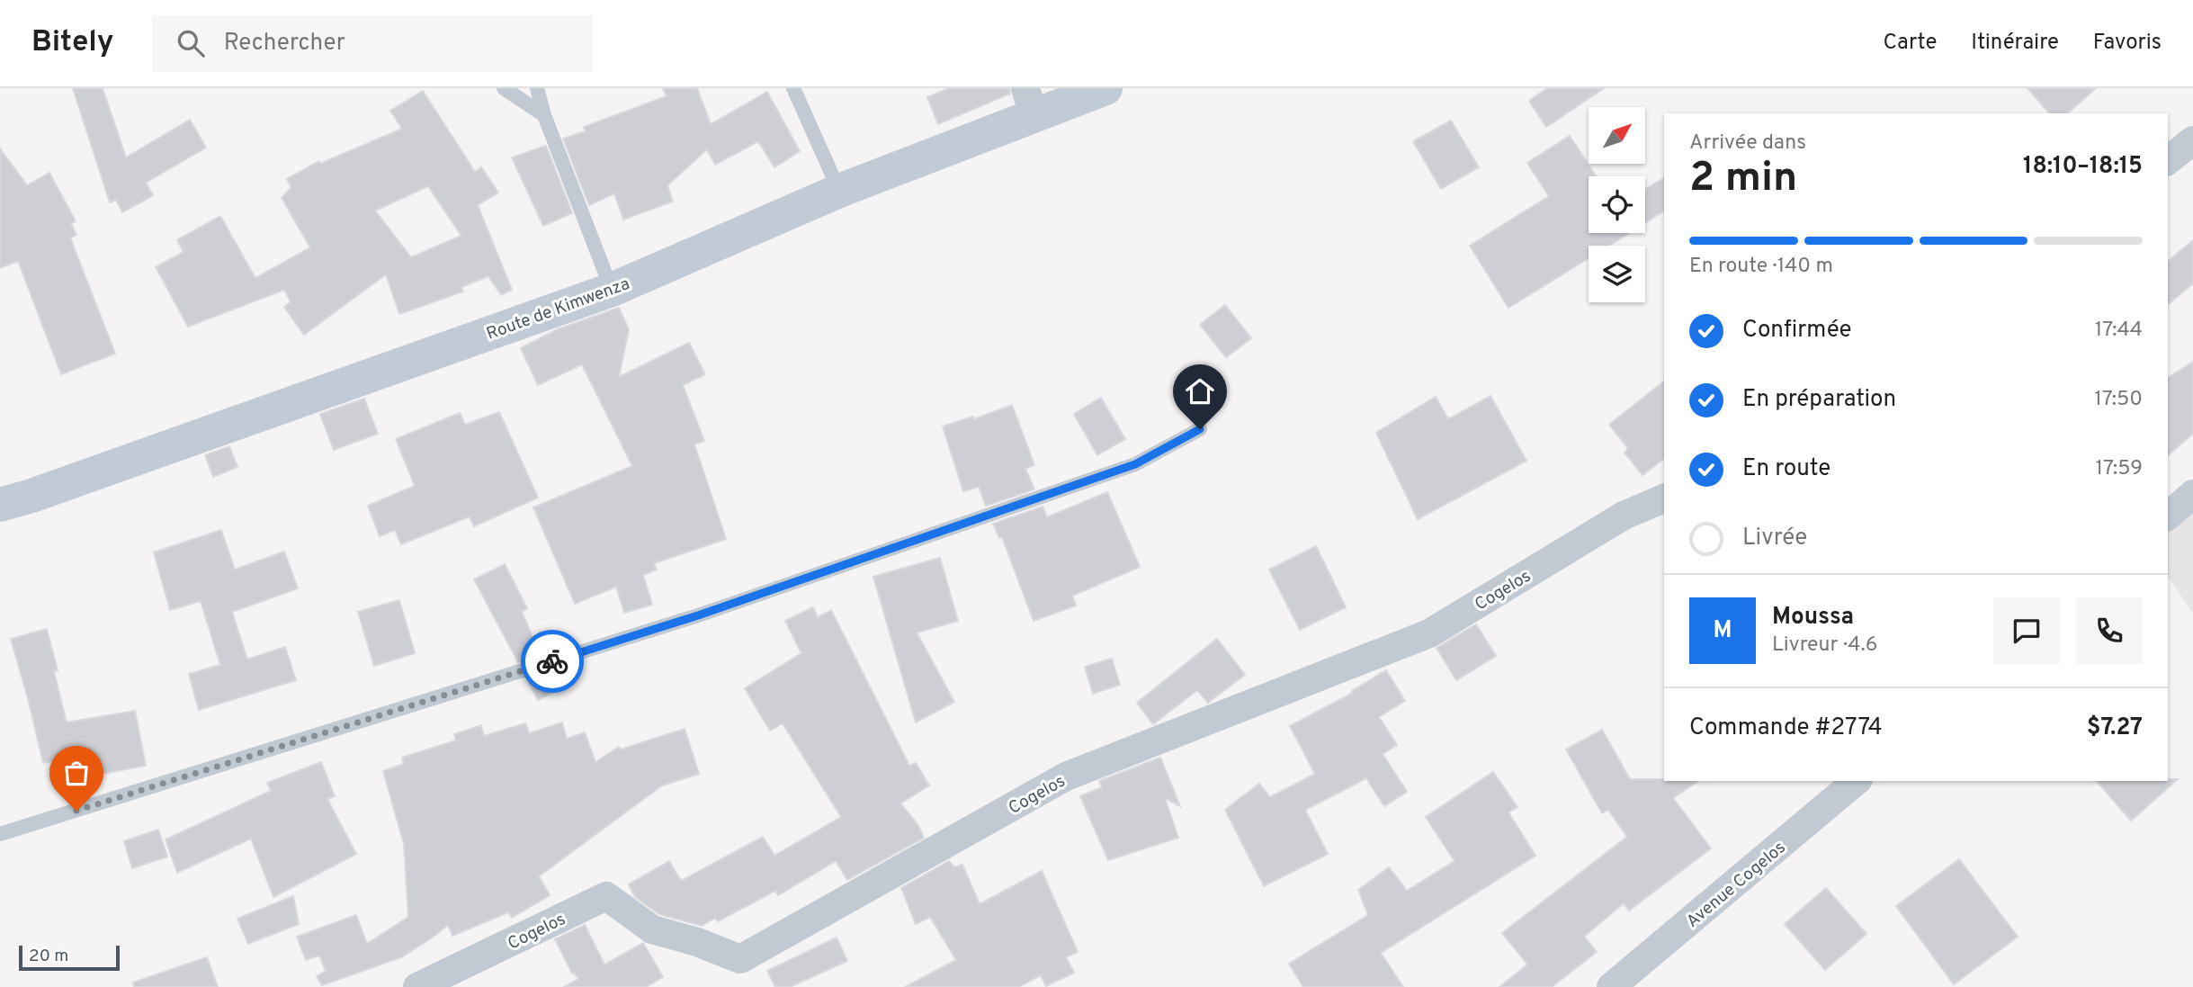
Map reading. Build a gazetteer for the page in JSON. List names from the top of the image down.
{
  "streets": {
    "street": ["Route de Kimwenza", "Cogelos", "Avenue Cogelos"]
  },
  "scale_bar": "20 m",
  "north": "top right",
  "page": {
    "header": "Bitely",
    "search": "Rechercher",
    "nav": ["Carte", "Itinéraire", "Favoris"],
    "heading": ["2 min", "Arrivée dans", "18:10–18:15"],
    "panel": [
      "Moussa",
      "Livreur · 4.6",
      "Commande #2774",
      "$7.27"
    ],
    "bar": "En route · 140 m",
    "list": [
      ["Confirmée", "17:44"],
      ["En préparation", "17:50"],
      ["En route", "17:59"],
      "Livrée"
    ],
    "round": "M",
    "scale": "20 m"
  }
}
